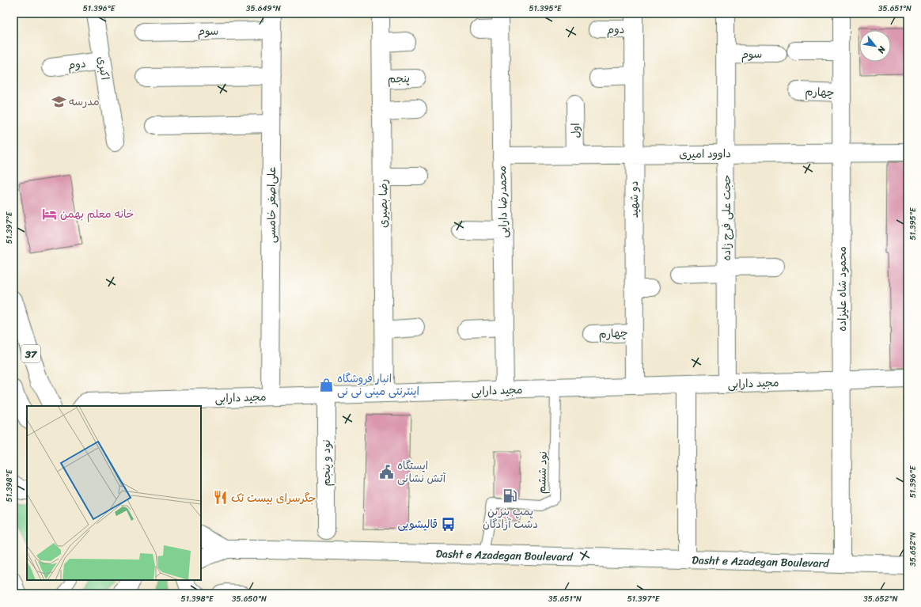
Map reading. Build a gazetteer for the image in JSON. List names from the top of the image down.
{
  "streets": {
    "main road": [
      "دوم",
      "سوم",
      "اکبری",
      "پنجم",
      "چهارم",
      "اول",
      "داوود امیری",
      "دو شهید",
      "محمدرضا دارایی",
      "رضا بصیری",
      "علی‌اصغر خامسی",
      "حجت علی فرج زاده",
      "محمود شاه علیزاده",
      "37",
      "مجید دارابی",
      "نود و پنجم",
      "Dasht e Azadegan Boulevard"
    ],
    "lane": ["نود ششم"]
  },
  "crossings": [
    ["دوم", "اکبری"],
    ["دوم", "دو شهید"],
    ["سوم", "علی‌اصغر خامسی"],
    ["سوم", "حجت علی فرج زاده"],
    ["پنجم", "رضا بصیری"],
    ["چهارم", "دو شهید"],
    ["چهارم", "محمود شاه علیزاده"],
    ["اول", "داوود امیری"],
    ["داوود امیری", "دو شهید"],
    ["داوود امیری", "محمدرضا دارایی"],
    ["داوود امیری", "حجت علی فرج زاده"],
    ["داوود امیری", "محمود شاه علیزاده"],
    ["دو شهید", "مجید دارابی"],
    ["محمدرضا دارایی", "مجید دارابی"],
    ["رضا بصیری", "مجید دارابی"],
    ["علی‌اصغر خامسی", "مجید دارابی"],
    ["حجت علی فرج زاده", "مجید دارابی"],
    ["محمود شاه علیزاده", "مجید دارابی"],
    ["محمود شاه علیزاده", "Dasht e Azadegan Boulevard"],
    ["مجید دارابی", "نود و پنجم"],
    ["مجید دارابی", "نود ششم"],
    ["نود ششم", "Dasht e Azadegan Boulevard"]
  ],
  "places": {
    "school or university": ["مدرسه"],
    "hotel": ["خانه معلم بهمن"],
    "shop": ["انبار فروشگاه اینترنتی مینی نی نی"],
    "public building": ["ایستگاه آتش نشانی"],
    "fuel station": ["پمپ بنزین دشت آزادگان"],
    "restaurant": ["جگرسرای بیست تک"],
    "bus stop": ["قالیشویی"]
  },
  "north": "bottom right",
  "coordinates": [
    "51.396°E",
    "35.649°N",
    "51.395°E",
    "35.651°N",
    "51.397°E",
    "51.398°E",
    "35.652°N",
    "35.650°N"
  ]
}
